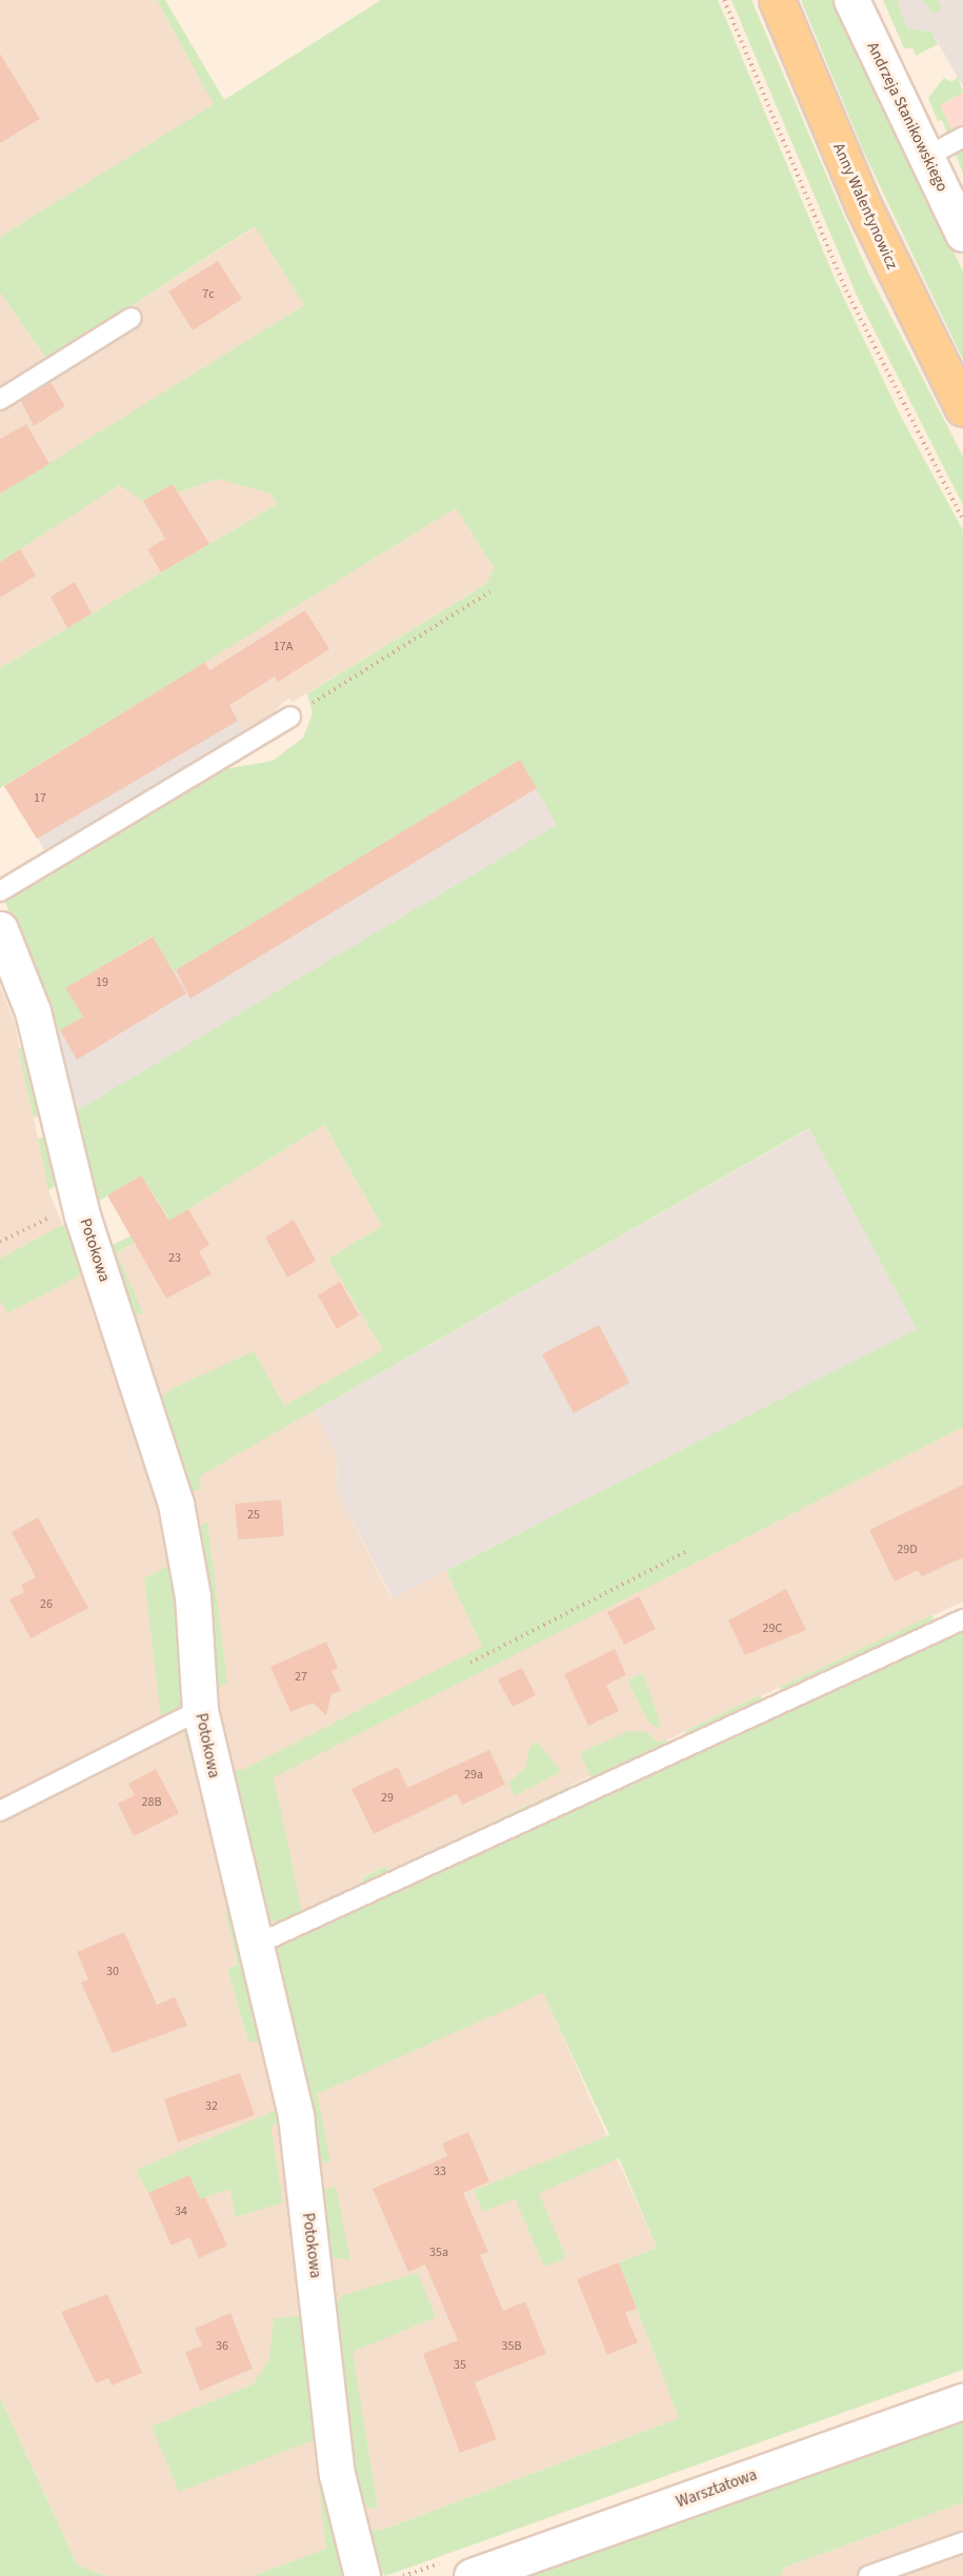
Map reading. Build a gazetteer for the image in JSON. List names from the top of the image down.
{
  "streets": {
    "main road": ["Anny Walentynowicz"],
    "street": ["Andrzeja Stanikowskiego", "Potokowa", "Warsztatowa"]
  },
  "house_numbers": [
    "7c",
    "17A",
    "17",
    "19",
    "23",
    "25",
    "29D",
    "26",
    "29C",
    "27",
    "29a",
    "29",
    "28B",
    "30",
    "32",
    "33",
    "34",
    "35a",
    "36",
    "35B",
    "35"
  ]
}
